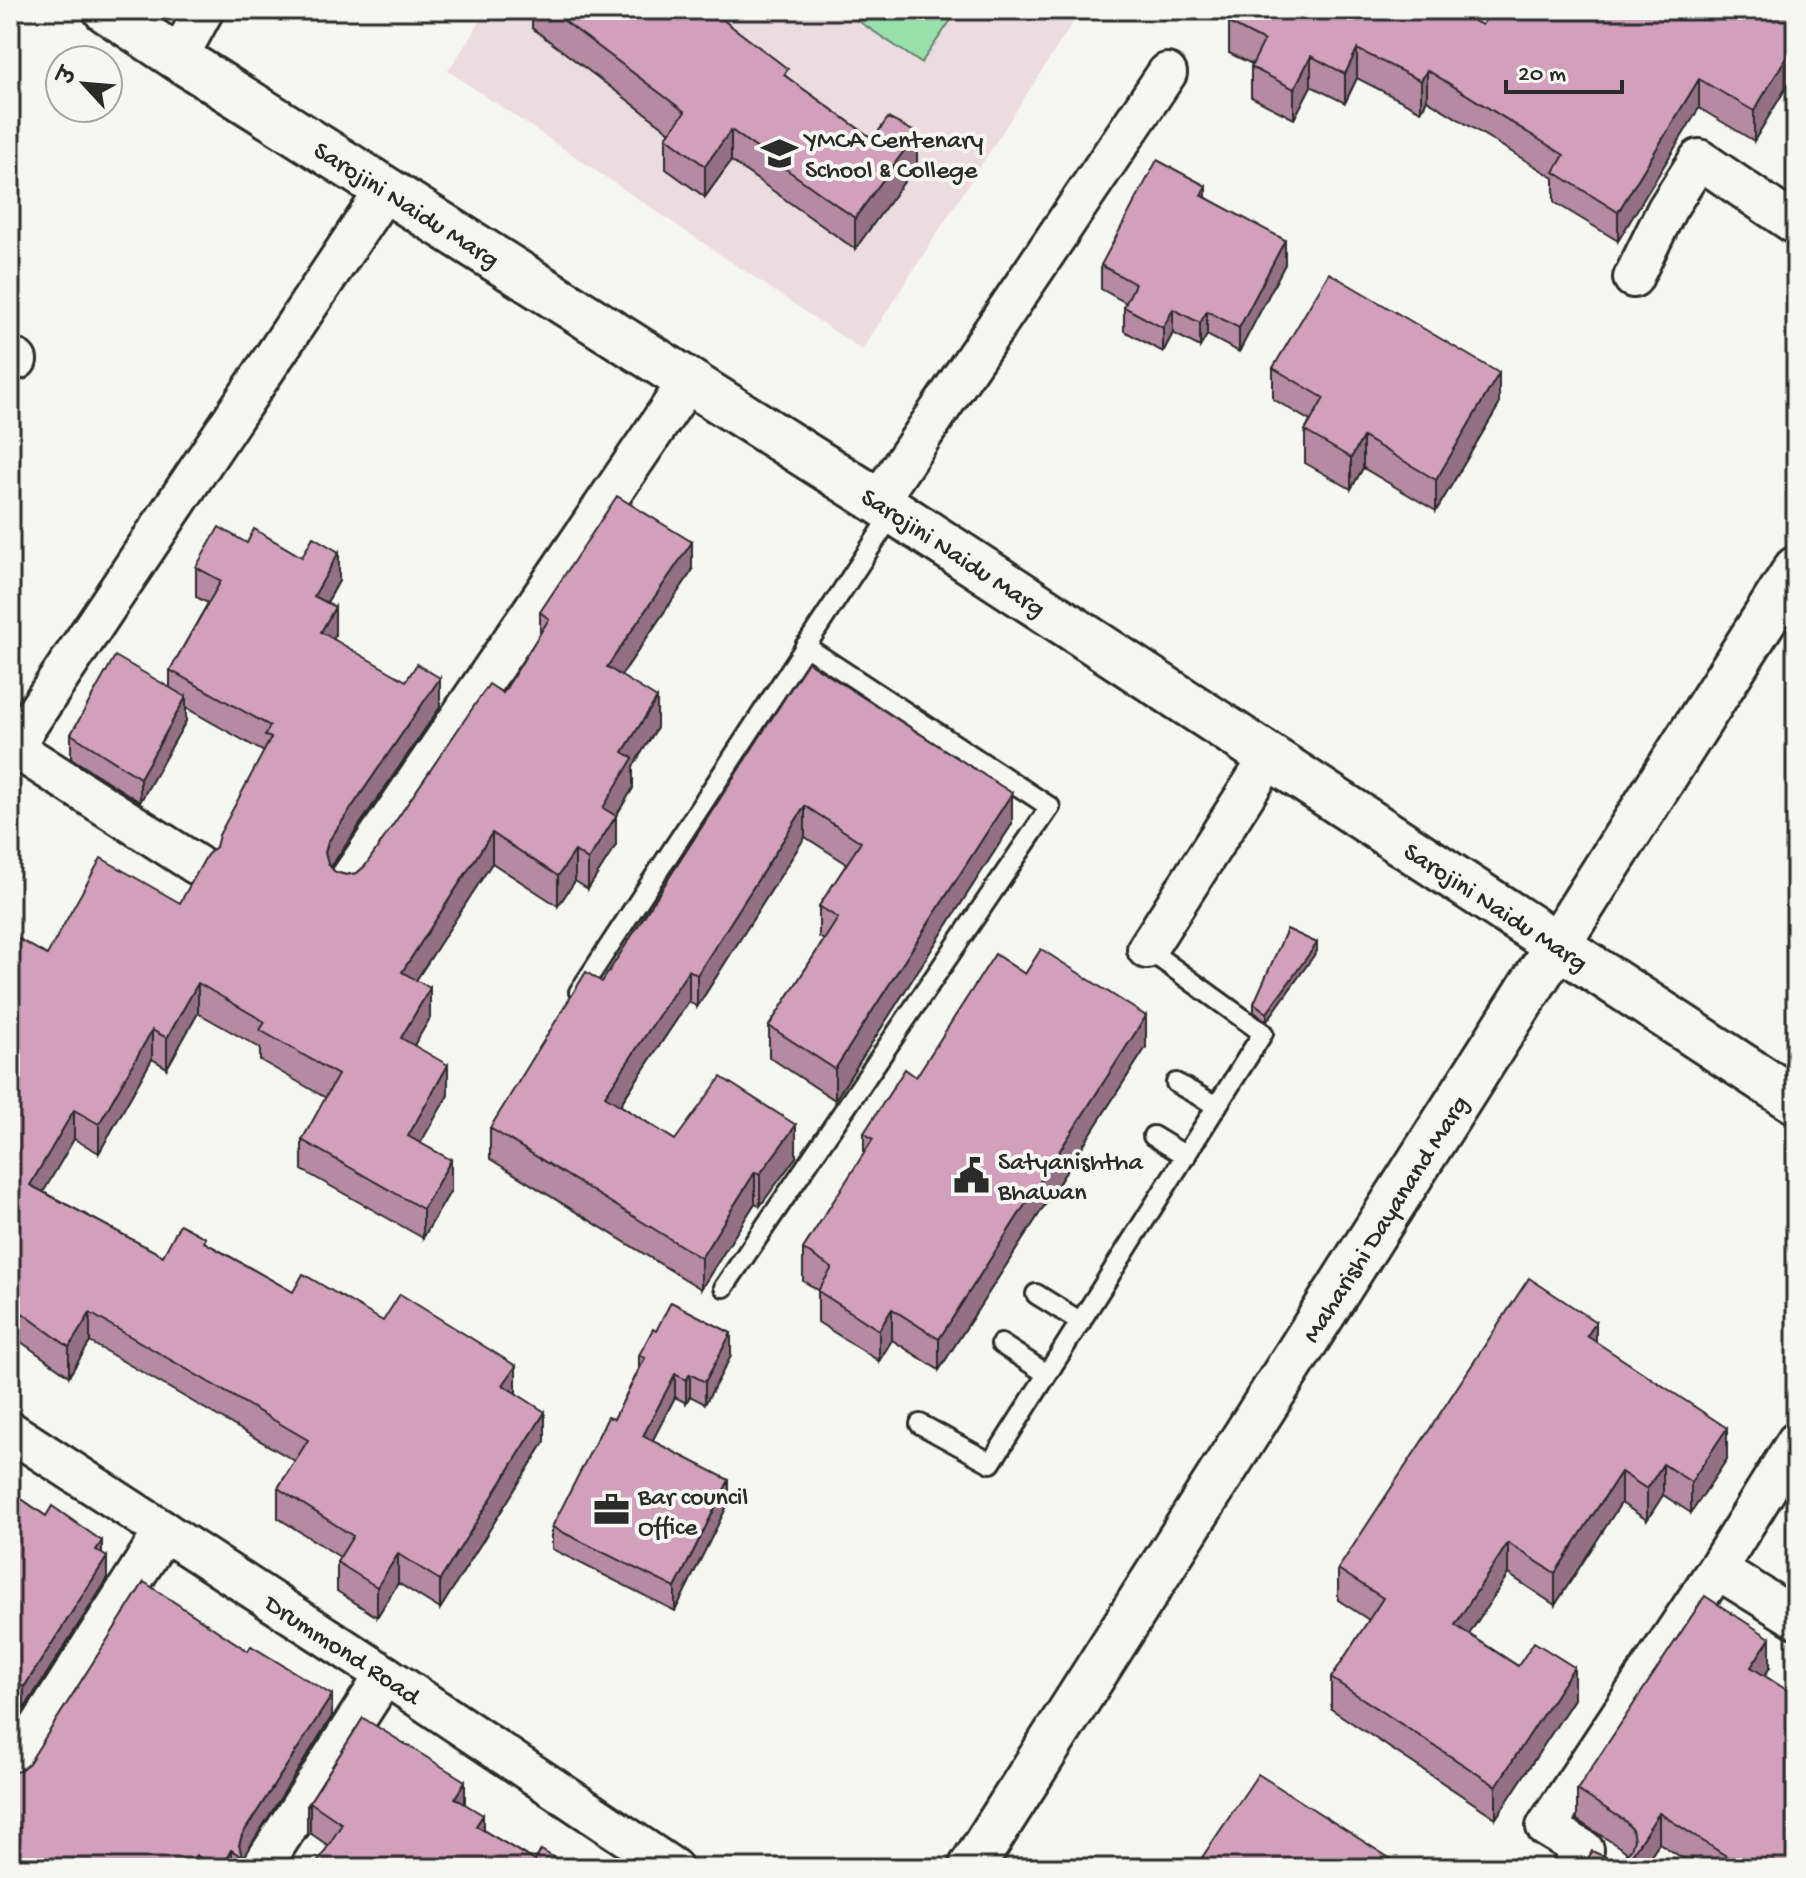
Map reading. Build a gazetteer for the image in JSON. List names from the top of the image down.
{
  "streets": {
    "main road": ["Sarojini Naidu Marg", "Maharishi Dayanand Marg"],
    "street": ["Drummond Road"]
  },
  "crossings": [
    ["Sarojini Naidu Marg", "Maharishi Dayanand Marg"]
  ],
  "places": {
    "school or university": ["YMCA Centenary School & College"],
    "public building": ["Satyanishtha Bhawan"],
    "office": ["Bar council Office"]
  },
  "scale_bar": "20 m",
  "north": "top left"
}
